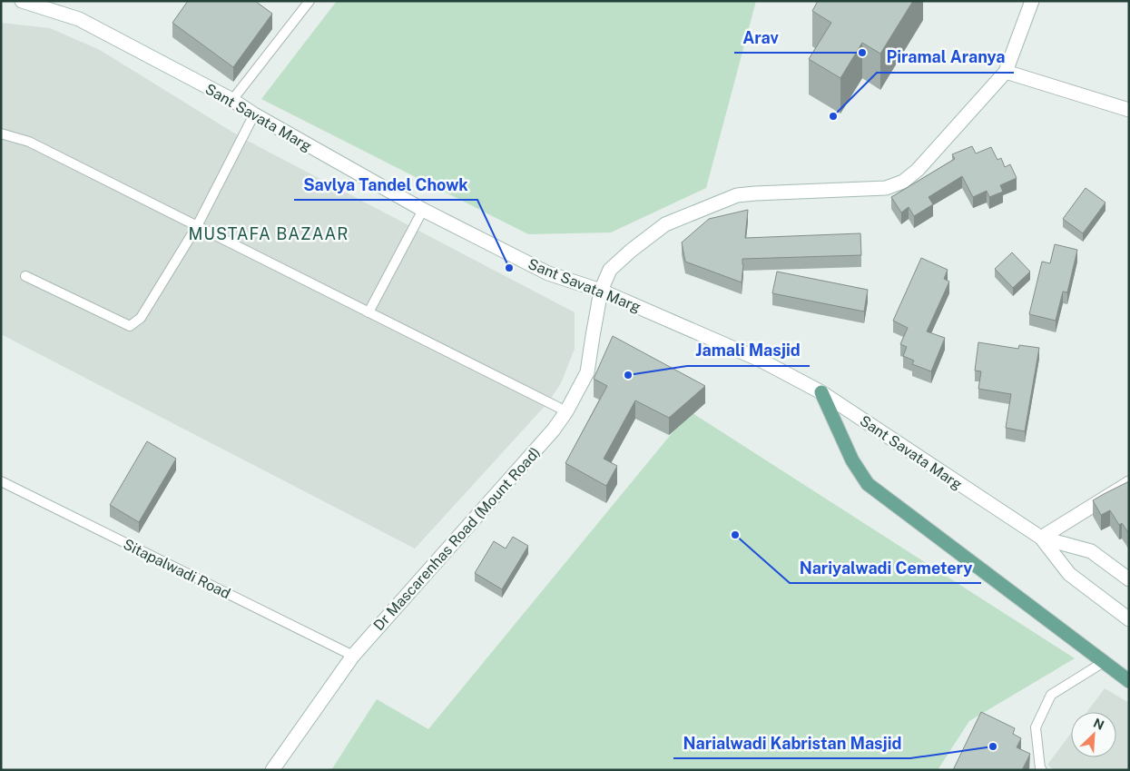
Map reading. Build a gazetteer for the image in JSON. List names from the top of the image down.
{
  "streets": {
    "street": ["Sant Savata Marg", "Dr Mascarenhas Road (Mount Road)"],
    "lane": ["Sitapalwadi Road"]
  },
  "crossings": [
    ["Sant Savata Marg", "Dr Mascarenhas Road (Mount Road)"],
    ["Dr Mascarenhas Road (Mount Road)", "Sitapalwadi Road"]
  ],
  "districts": ["MUSTAFA BAZAAR"],
  "places": [
    "Arav",
    "Piramal Aranya",
    "Savlya Tandel Chowk",
    "Jamali Masjid",
    "Nariyalwadi Cemetery",
    "Narialwadi Kabristan Masjid"
  ],
  "north": "top right"
}
